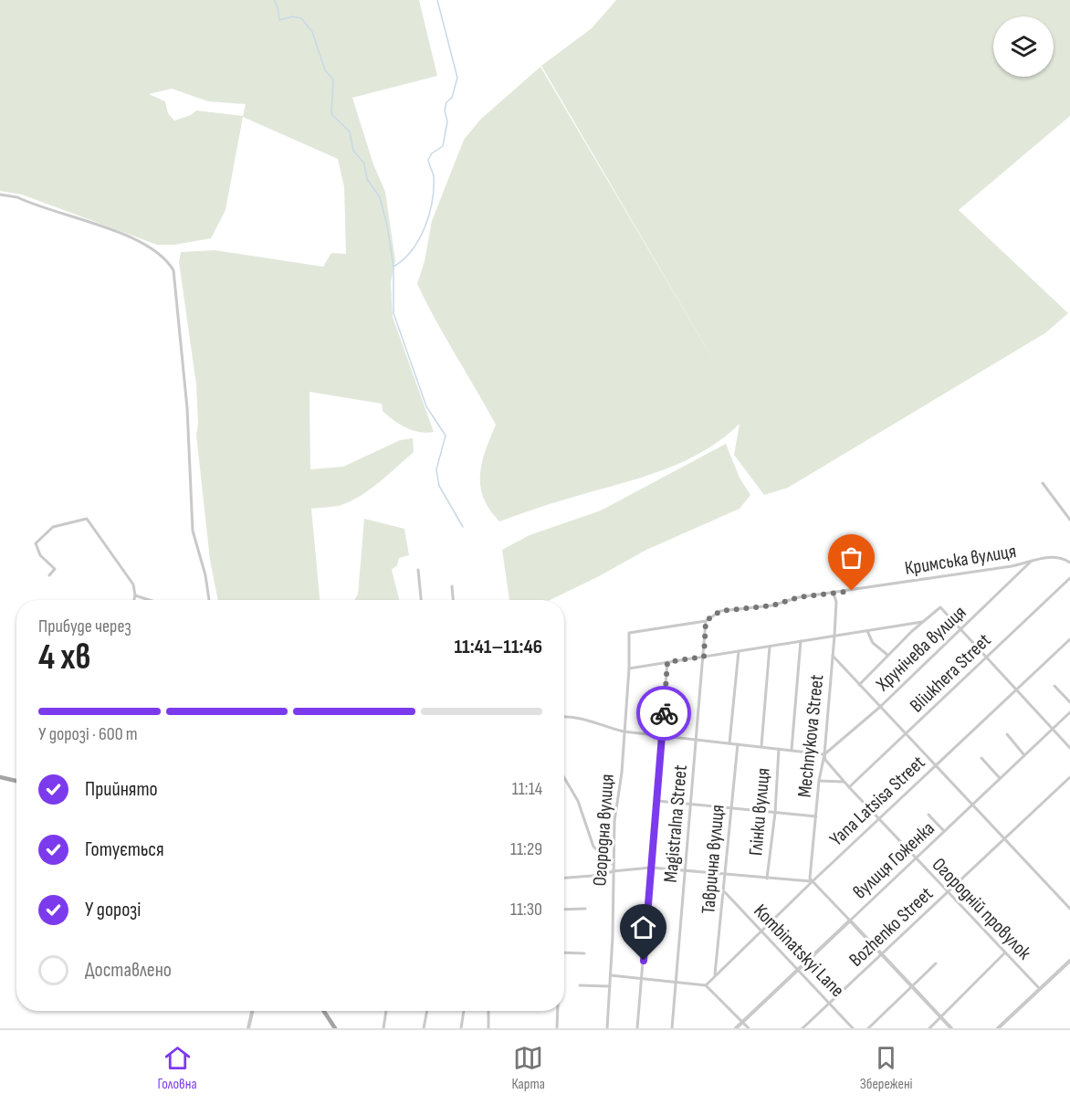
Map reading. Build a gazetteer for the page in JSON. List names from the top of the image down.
{
  "streets": {
    "street": [
      "Кримська вулиця",
      "Хрунічева вулиця",
      "Bliukhera Street",
      "Mechnykova Street",
      "Yana Latsisa Street",
      "Глінки вулиця",
      "Magistralna Street",
      "Огородна вулиця",
      "Таврична вулиця",
      "вулиця Гоженка",
      "Огородній провулок",
      "Bozhenko Street",
      "Kombinatskyi Lane"
    ]
  },
  "crossings": [
    ["Кримська вулиця", "Хрунічева вулиця"],
    ["Кримська вулиця", "Mechnykova Street"],
    ["Кримська вулиця", "Magistralna Street"],
    ["Кримська вулиця", "Огородна вулиця"],
    ["Хрунічева вулиця", "Mechnykova Street"],
    ["Хрунічева вулиця", "Огородній провулок"],
    ["Bliukhera Street", "Огородній провулок"],
    ["Mechnykova Street", "Yana Latsisa Street"],
    ["Mechnykova Street", "Огородній провулок"],
    ["Yana Latsisa Street", "Таврична вулиця"],
    ["Yana Latsisa Street", "Огородній провулок"],
    ["Yana Latsisa Street", "Kombinatskyi Lane"],
    ["Таврична вулиця", "Kombinatskyi Lane"],
    ["вулиця Гоженка", "Огородній провулок"],
    ["вулиця Гоженка", "Kombinatskyi Lane"],
    ["Огородній провулок", "Bozhenko Street"],
    ["Bozhenko Street", "Kombinatskyi Lane"]
  ],
  "page": {
    "heading": ["4 хв", "Прибуде через", "11:41–11:46"],
    "bar": "У дорозі · 600 m",
    "list": [
      ["Прийнято", "11:14"],
      ["Готується", "11:29"],
      ["У дорозі", "11:30"],
      "Доставлено"
    ],
    "tabs": ["Головна", "Карта", "Збережені"]
  }
}
